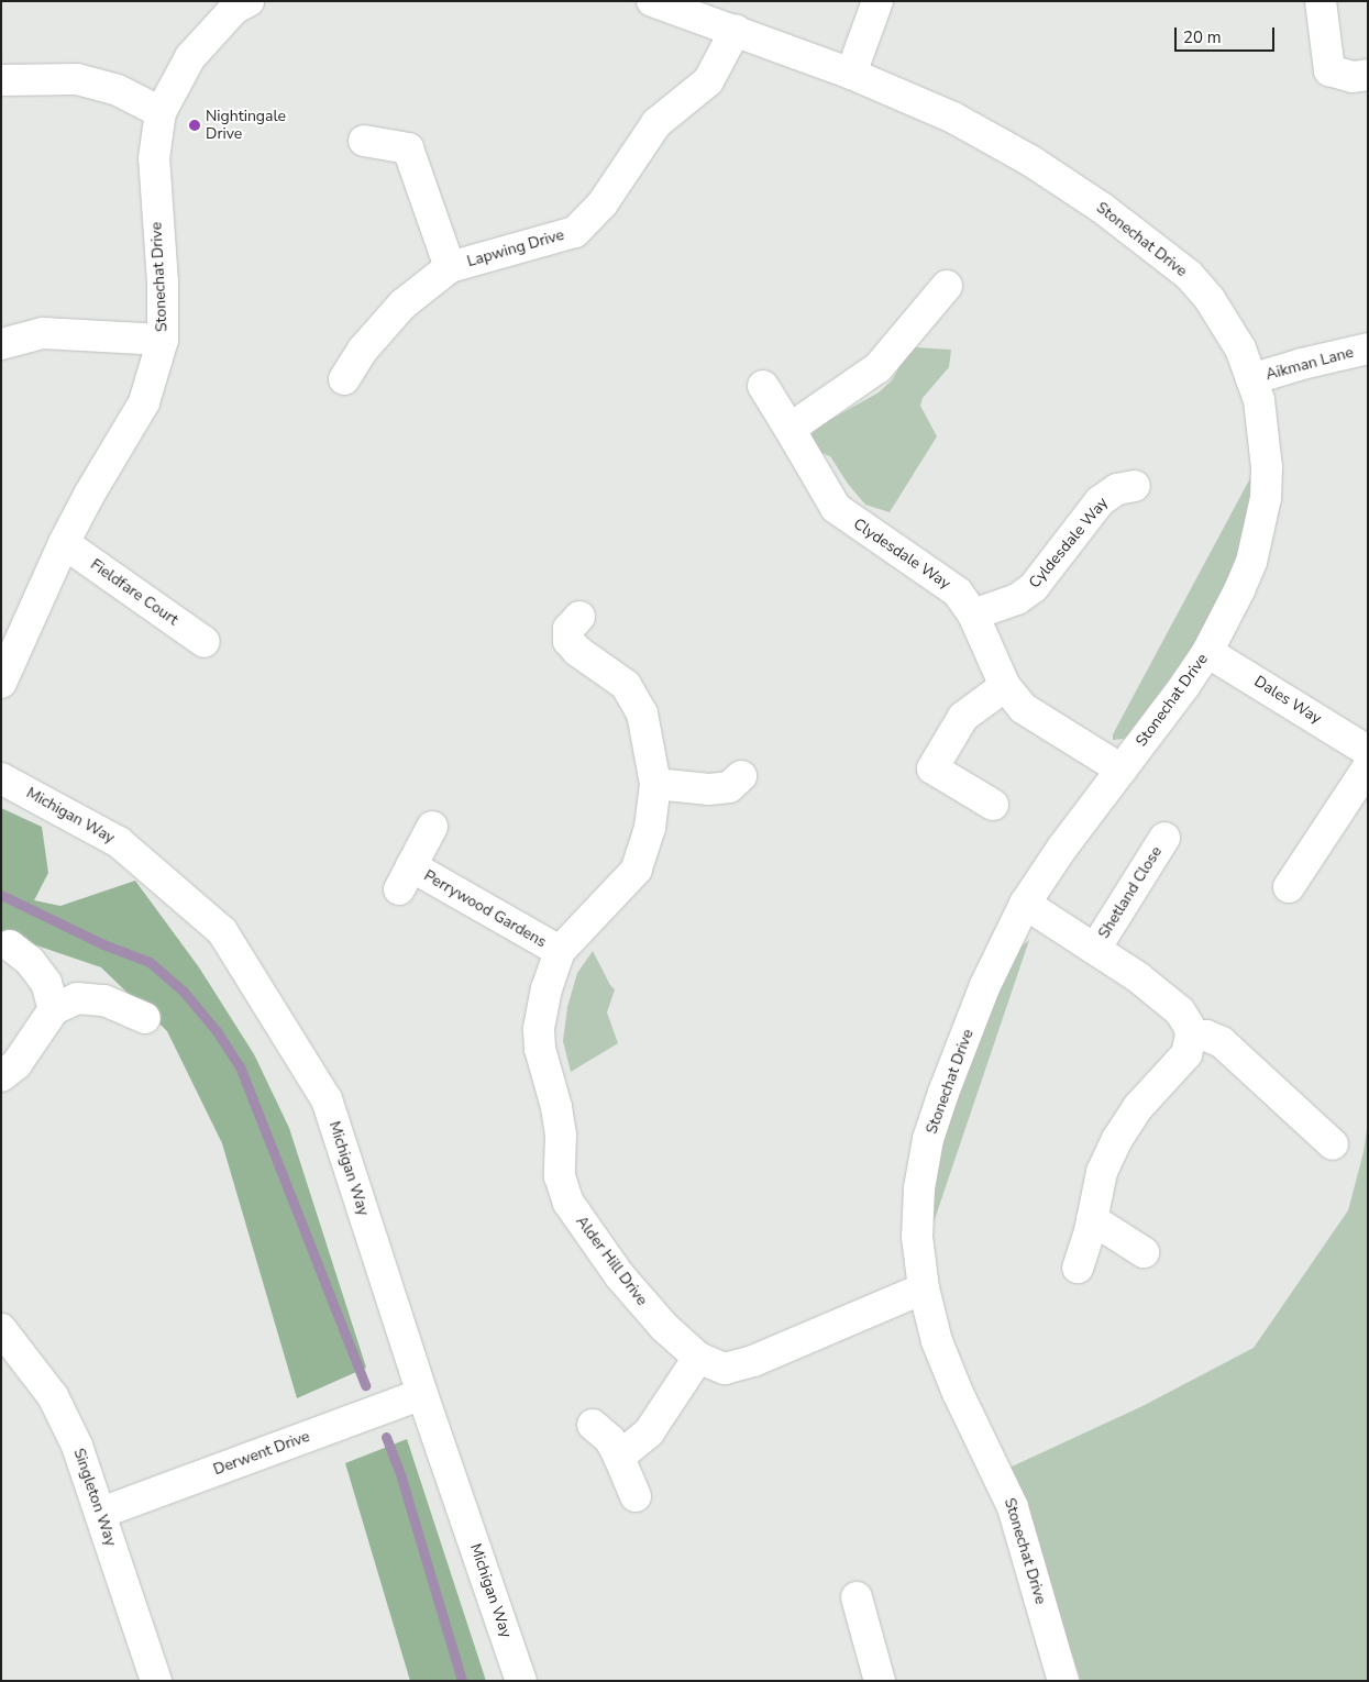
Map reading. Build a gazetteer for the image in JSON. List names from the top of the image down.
{
  "streets": {
    "street": [
      "Stonechat Drive",
      "Lapwing Drive",
      "Aikman Lane",
      "Cyldesdale Way",
      "Clydesdale Way",
      "Fieldfare Court",
      "Dales Way",
      "Michigan Way",
      "Shetland Close",
      "Perrywood Gardens",
      "Alder Hill Drive",
      "Derwent Drive",
      "Singleton Way"
    ]
  },
  "crossings": [
    ["Stonechat Drive", "Lapwing Drive"],
    ["Stonechat Drive", "Aikman Lane"],
    ["Stonechat Drive", "Clydesdale Way"],
    ["Stonechat Drive", "Fieldfare Court"],
    ["Stonechat Drive", "Dales Way"],
    ["Stonechat Drive", "Shetland Close"],
    ["Stonechat Drive", "Alder Hill Drive"],
    ["Cyldesdale Way", "Clydesdale Way"],
    ["Michigan Way", "Derwent Drive"],
    ["Perrywood Gardens", "Alder Hill Drive"],
    ["Derwent Drive", "Singleton Way"]
  ],
  "places": ["Nightingale Drive"],
  "scale_bar": "20 m"
}
